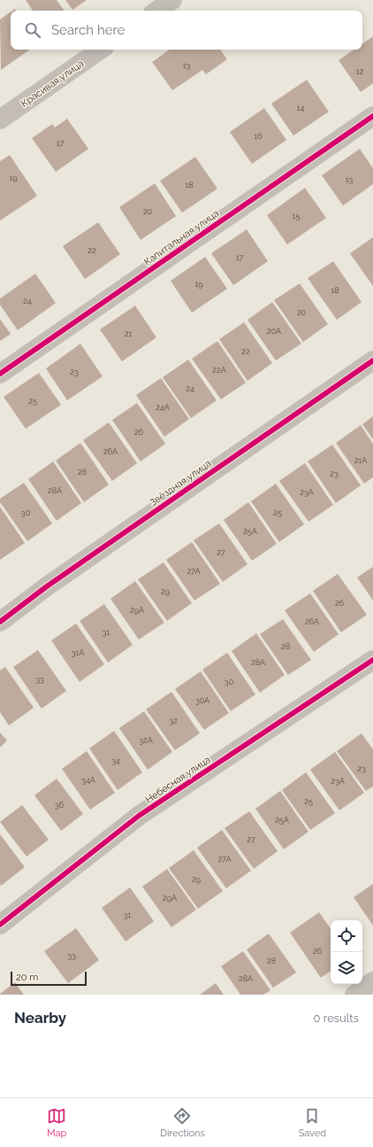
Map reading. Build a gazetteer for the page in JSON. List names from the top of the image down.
{
  "streets": {
    "street": [
      "Красивая улица",
      "Капитальная улица",
      "Звёздная улица",
      "Небесная улица"
    ]
  },
  "house_numbers": [
    "13",
    "12",
    "14",
    "16",
    "17",
    "19",
    "13",
    "18",
    "20",
    "15",
    "22",
    "17",
    "19",
    "18",
    "24",
    "20",
    "20А",
    "21",
    "22",
    "22А",
    "23",
    "24",
    "25",
    "24А",
    "26",
    "26А",
    "21А",
    "28",
    "23",
    "28А",
    "23А",
    "30",
    "25",
    "25А",
    "27",
    "27А",
    "29",
    "26",
    "29А",
    "26А",
    "31",
    "28",
    "31А",
    "28А",
    "33",
    "30",
    "30А",
    "32",
    "32А",
    "34",
    "23",
    "34А",
    "23А",
    "25",
    "36",
    "25А",
    "27",
    "27А",
    "29",
    "29А",
    "31",
    "26",
    "33",
    "28",
    "28А"
  ],
  "scale_bar": "20 m",
  "page": {
    "search": "Search here",
    "scale": "20 m",
    "heading": ["Nearby", "0 results"],
    "nav": ["Map", "Directions", "Saved"]
  }
}
